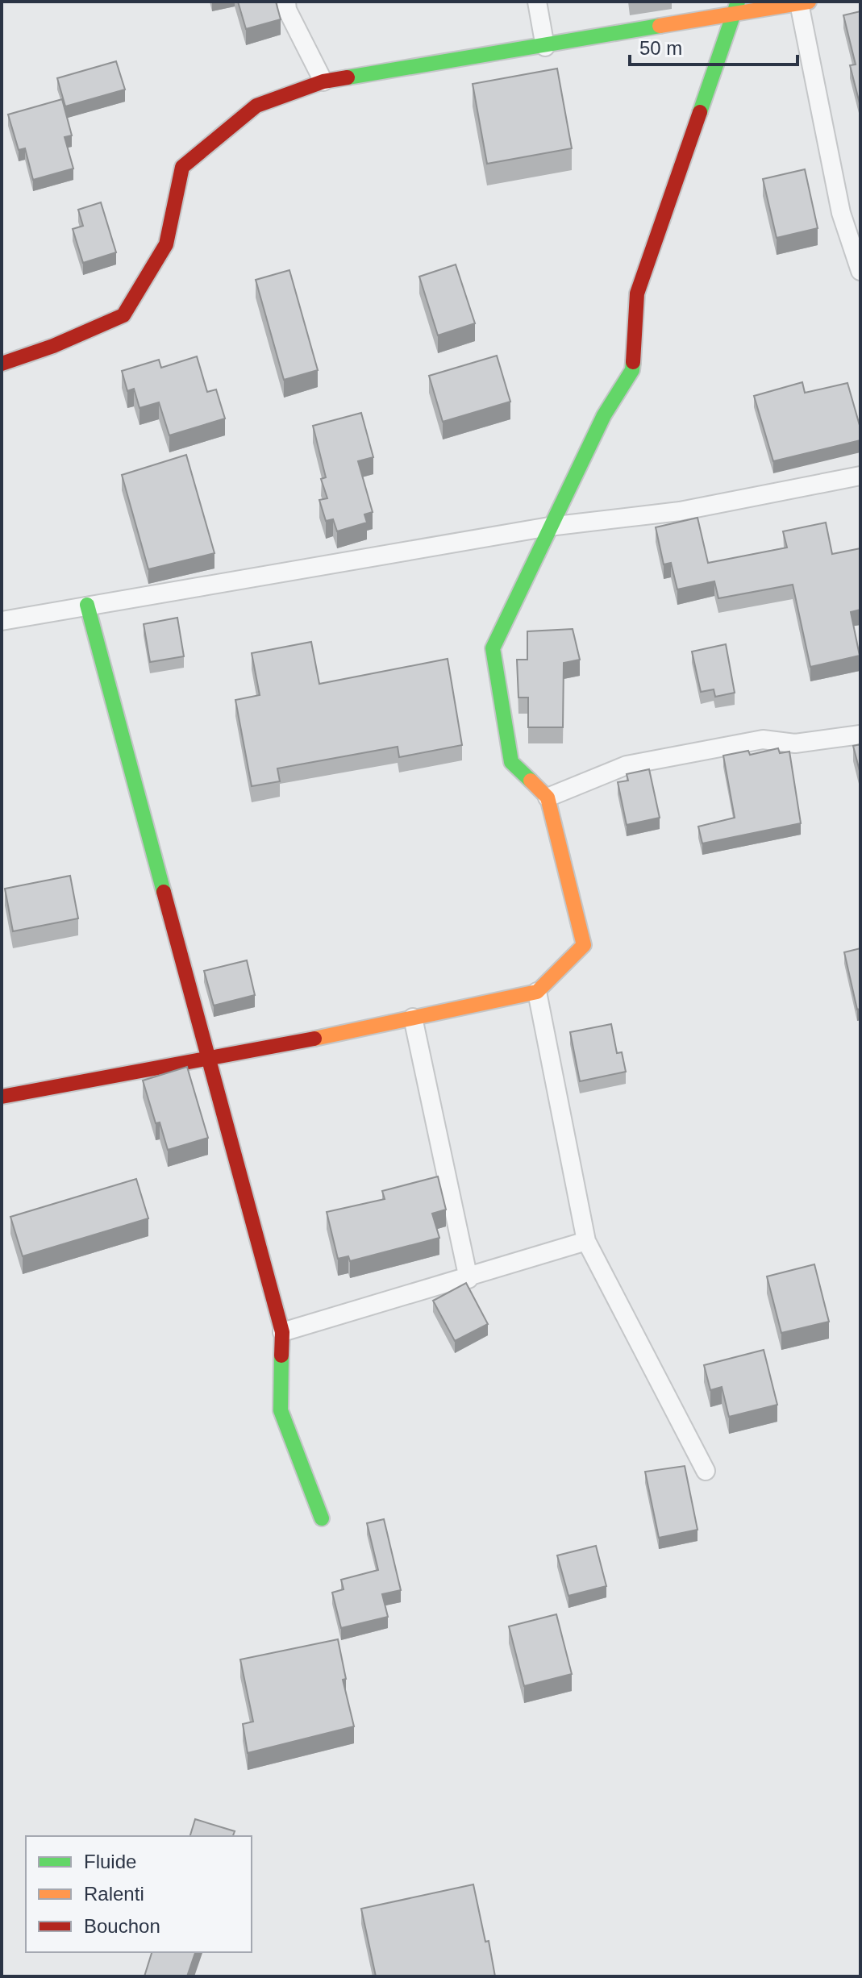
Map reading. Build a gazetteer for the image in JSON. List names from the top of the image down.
{
  "legend": ["Fluide", "Ralenti", "Bouchon"],
  "scale_bar": "50 m"
}
